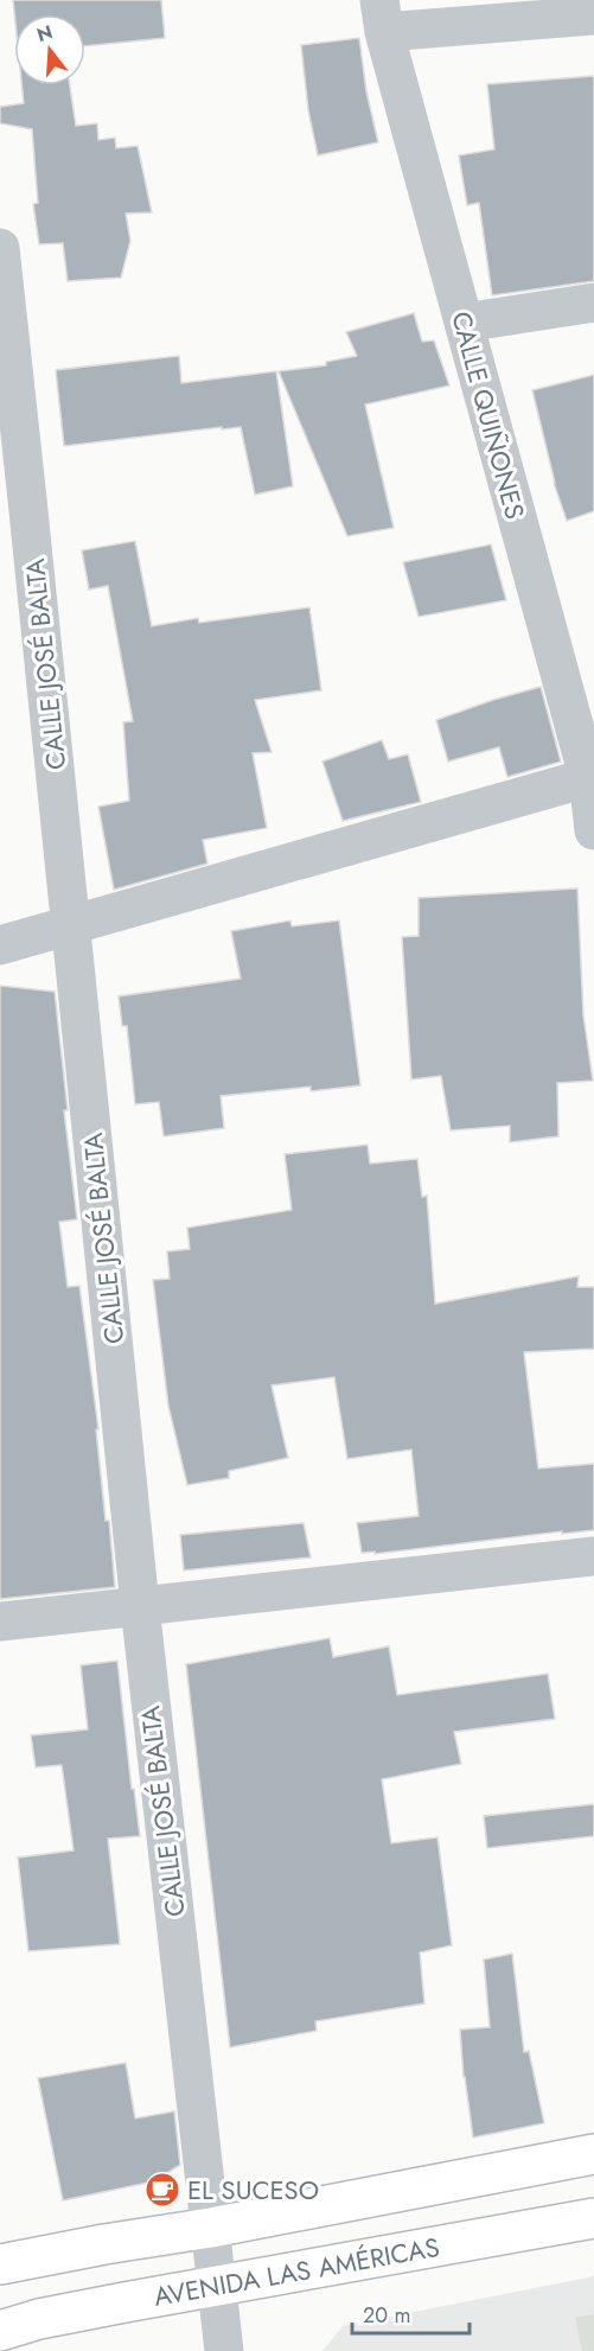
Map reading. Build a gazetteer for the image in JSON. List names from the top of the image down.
{
  "streets": {
    "main road": ["AVENIDA LAS AMÉRICAS"],
    "street": ["CALLE QUIÑONES", "CALLE JOSÉ BALTA"]
  },
  "crossings": [
    ["CALLE JOSÉ BALTA", "AVENIDA LAS AMÉRICAS"]
  ],
  "places": {
    "cafe": ["EL SUCESO"]
  },
  "scale_bar": "20 m",
  "north": "top"
}
